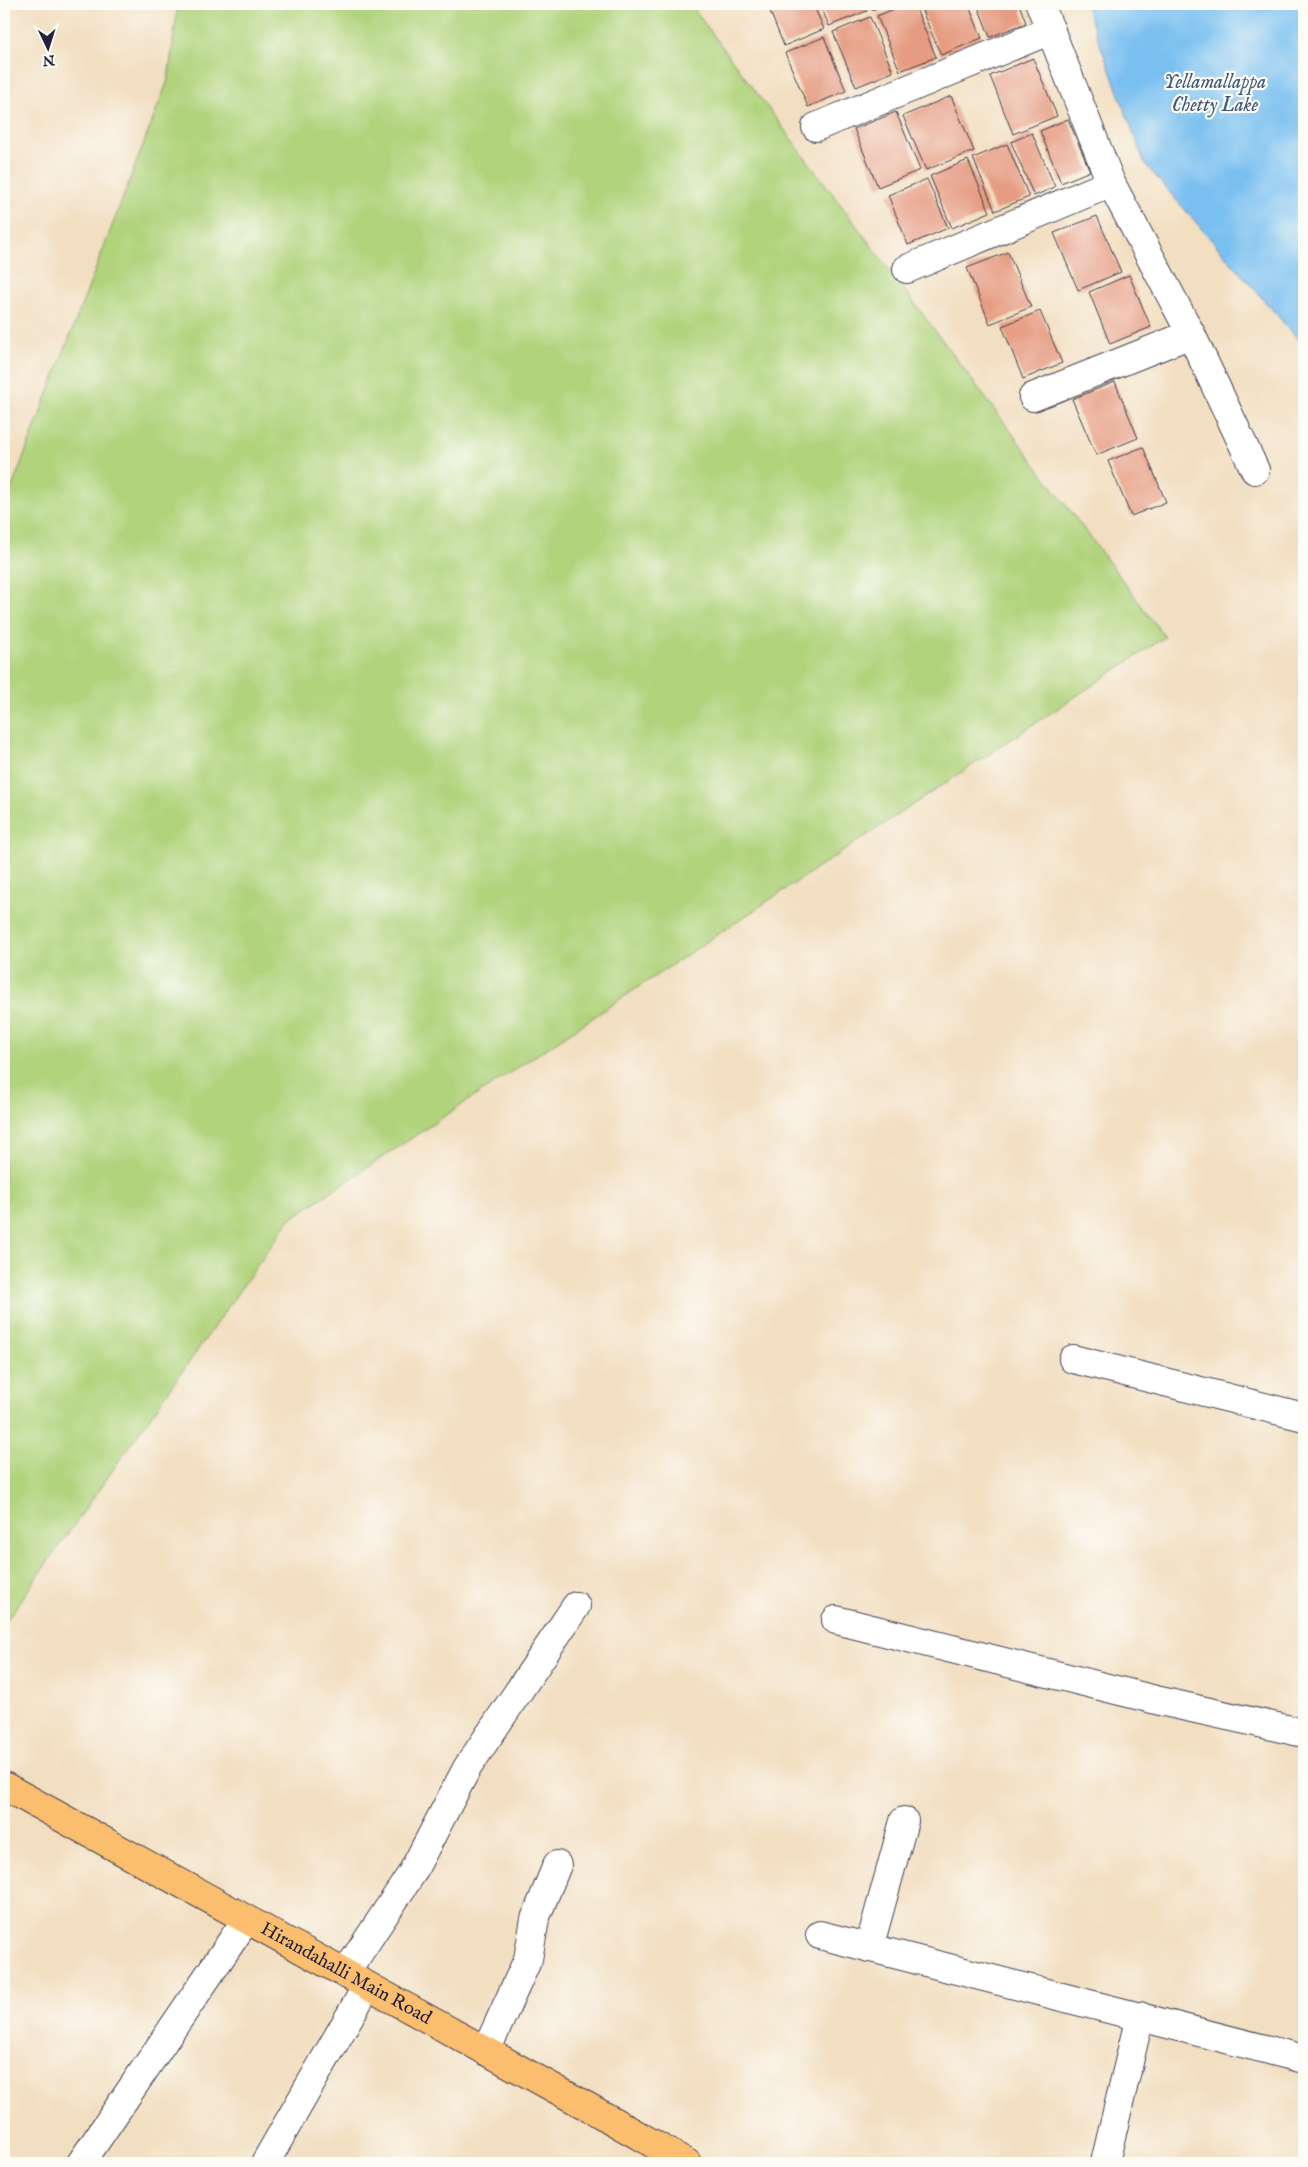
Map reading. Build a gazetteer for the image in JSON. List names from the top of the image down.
{
  "streets": {
    "main road": ["Hirandahalli Main Road"]
  },
  "water": ["Yellamallappa Chetty Lake"],
  "north": "bottom"
}
